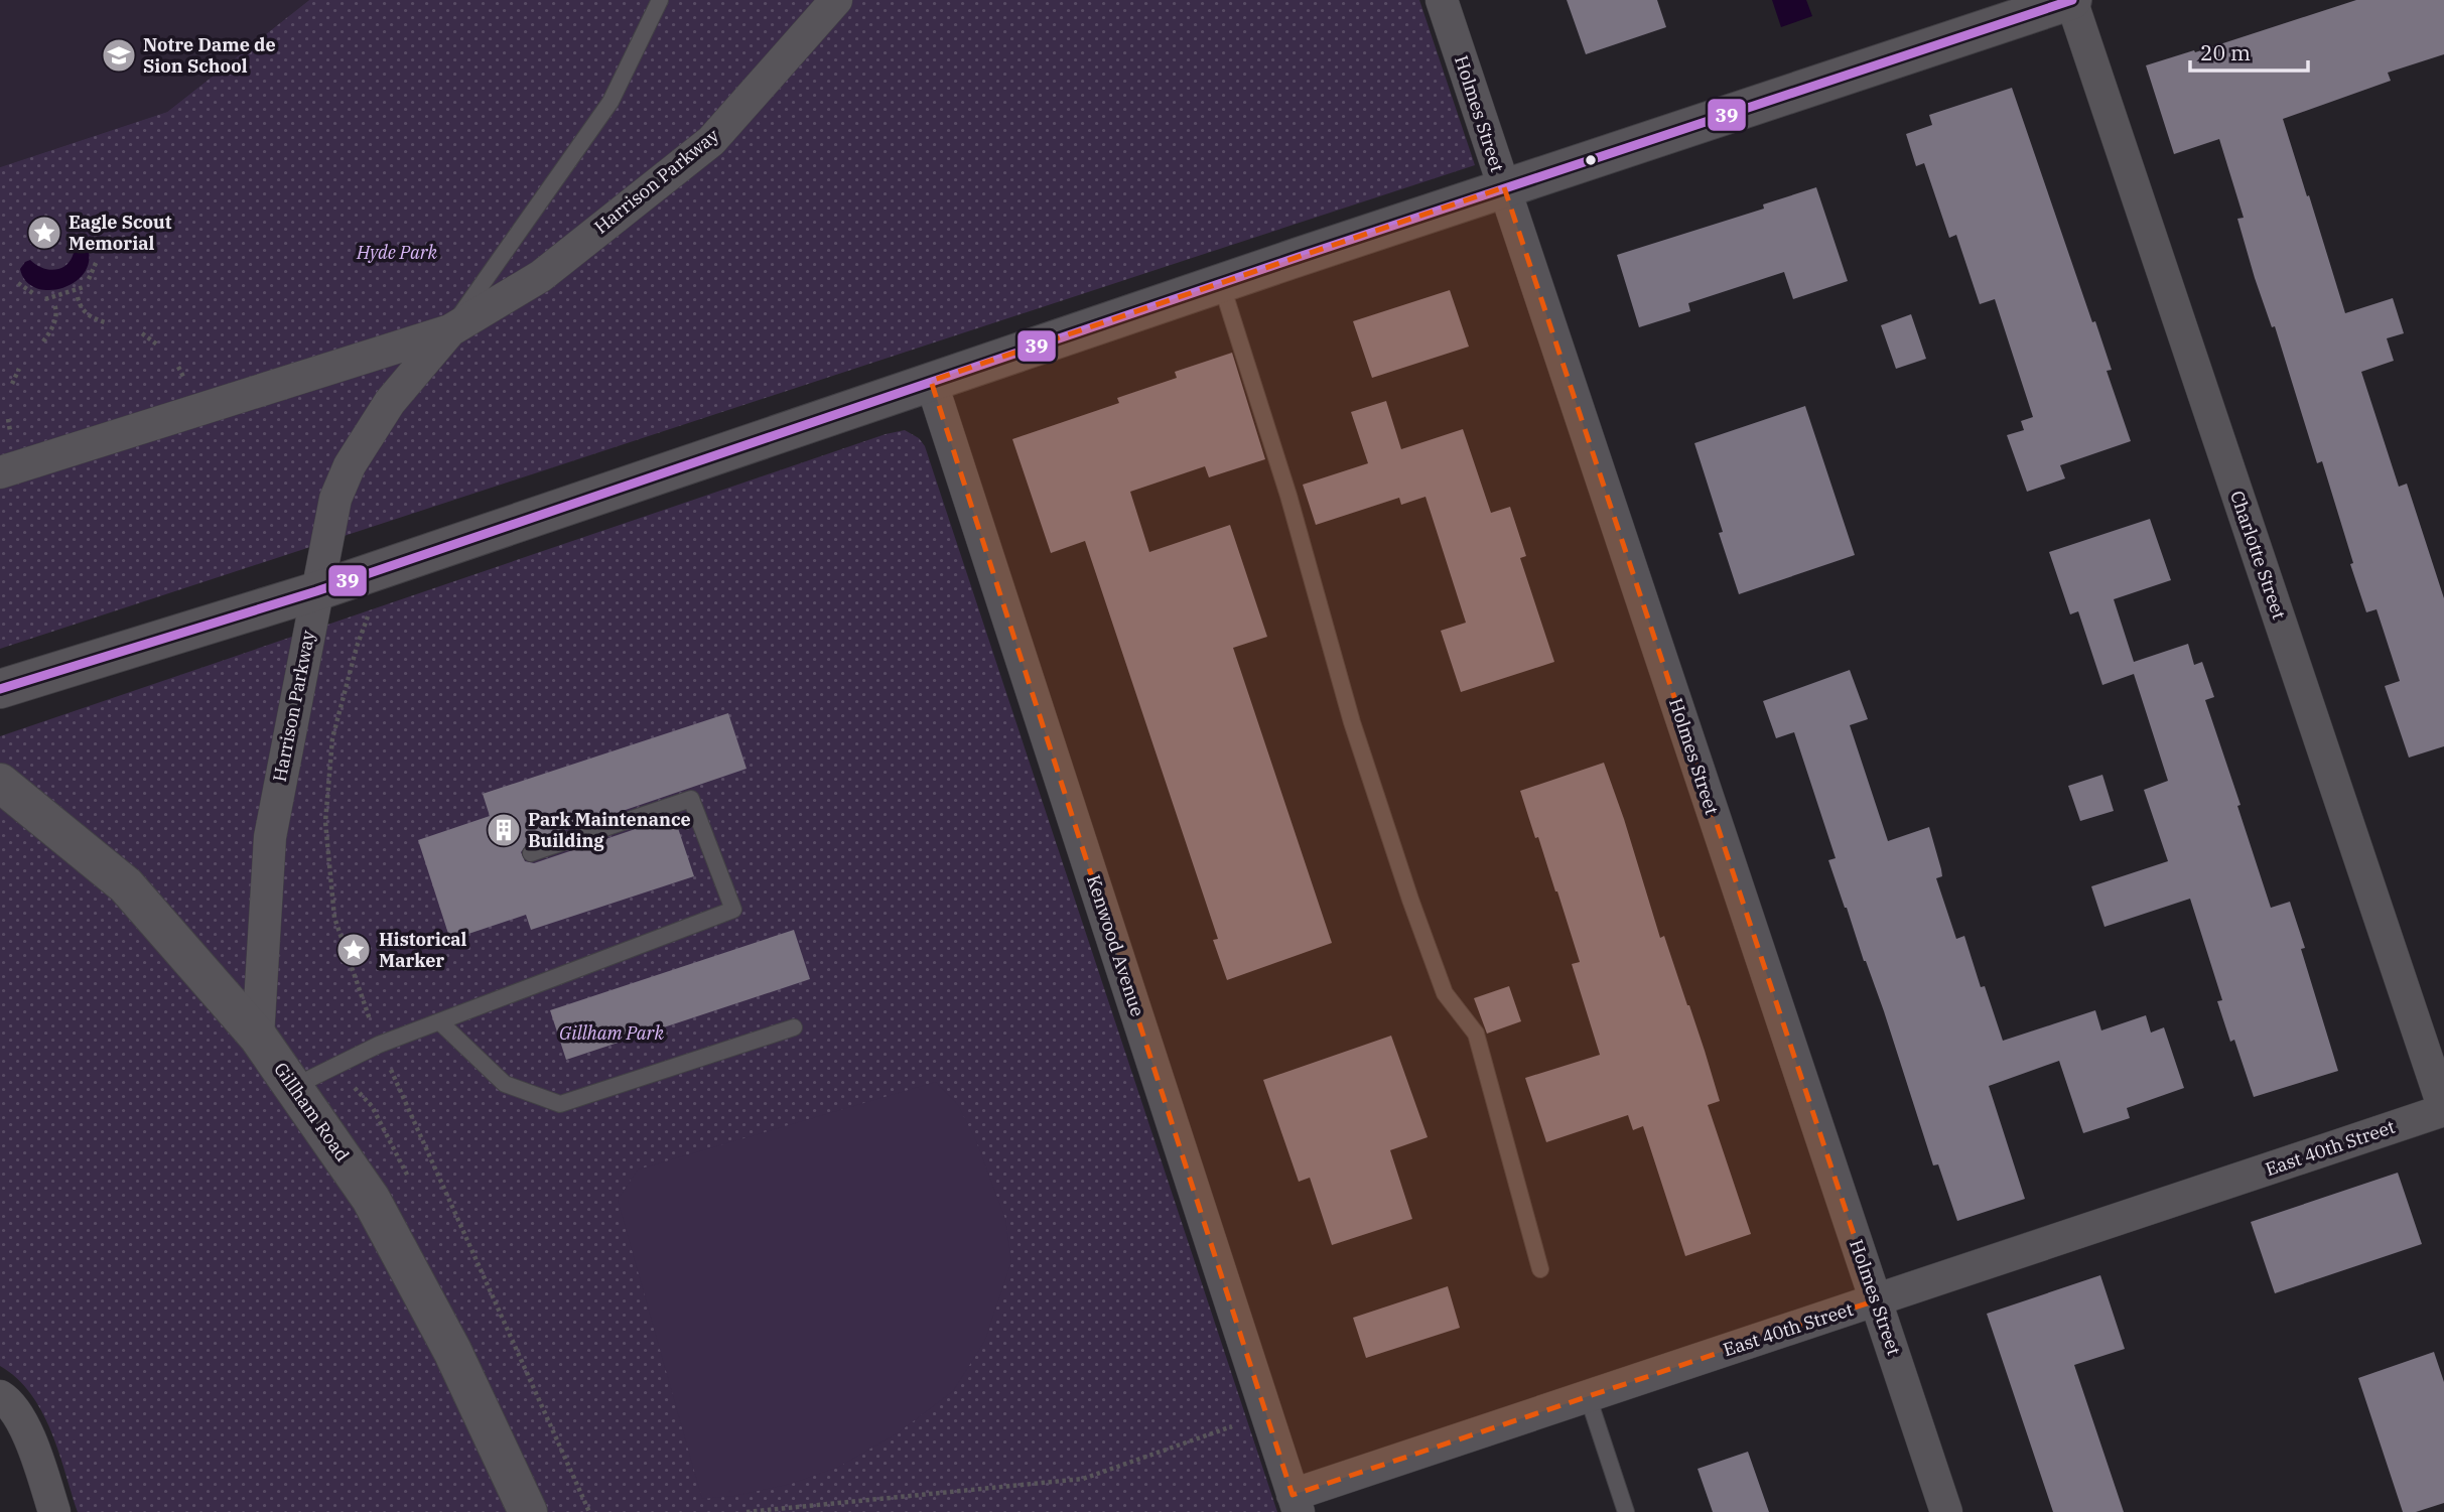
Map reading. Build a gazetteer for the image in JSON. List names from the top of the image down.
{
  "streets": {
    "main road": ["Gillham Road"],
    "street": [
      "Holmes Street",
      "Harrison Parkway",
      "Charlotte Street",
      "Kenwood Avenue",
      "East 40th Street"
    ]
  },
  "crossings": [
    ["Holmes Street", "East 40th Street"],
    ["Harrison Parkway", "Gillham Road"],
    ["Charlotte Street", "East 40th Street"],
    ["Kenwood Avenue", "East 40th Street"]
  ],
  "parks": ["Hyde Park", "Gillham Park"],
  "places": {
    "school or university": ["Notre Dame de Sion School"],
    "place": ["Eagle Scout Memorial", "Historical Marker"],
    "building": ["Park Maintenance Building"]
  },
  "lines": ["transit line 39"],
  "scale_bar": "20 m"
}
